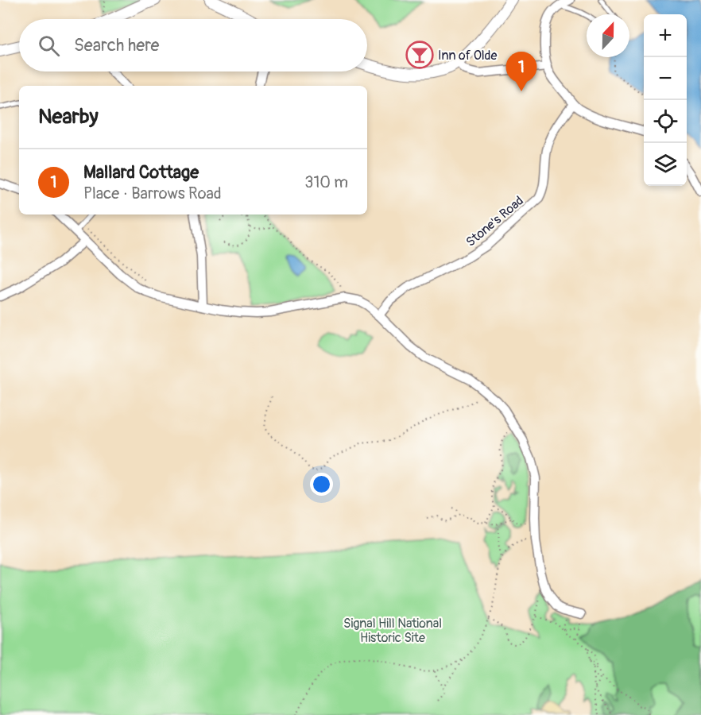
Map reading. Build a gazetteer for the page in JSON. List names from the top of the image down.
{
  "streets": {
    "street": ["Stone's Road"]
  },
  "parks": ["Signal Hill National Historic Site"],
  "places": {
    "bar": ["Inn of Olde"]
  },
  "north": "top",
  "page": {
    "map_buttons": ["+", "−"],
    "search": "Search here",
    "pins": "1",
    "heading": "Nearby",
    "list": [
      {
        "mark": "1",
        "name": "Mallard Cottage",
        "note": "Place · Barrows Road",
        "value": "310 m"
      }
    ]
  }
}
